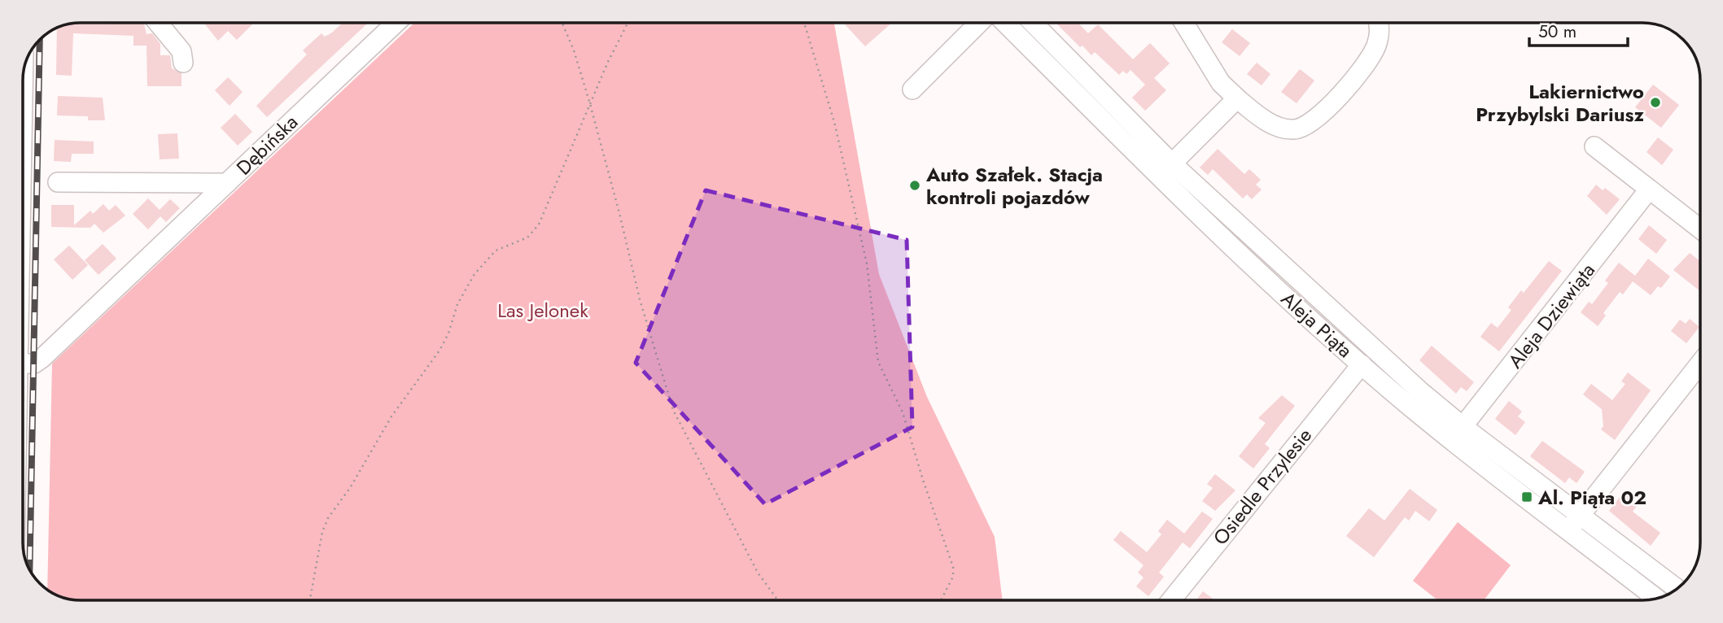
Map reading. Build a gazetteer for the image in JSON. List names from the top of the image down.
{
  "streets": {
    "street": [
      "Dębińska",
      "Aleja Dziewiąta",
      "Aleja Piąta",
      "Osiedle Przylesie"
    ]
  },
  "crossings": [
    ["Aleja Dziewiąta", "Aleja Piąta"],
    ["Aleja Piąta", "Osiedle Przylesie"]
  ],
  "parks": ["Las Jelonek"],
  "places": {
    "other": ["Lakiernictwo Przybylski Dariusz", "Auto Szałek. Stacja kontroli pojazdów"],
    "transit": ["Al. Piąta 02"]
  },
  "scale_bar": "50 m"
}
